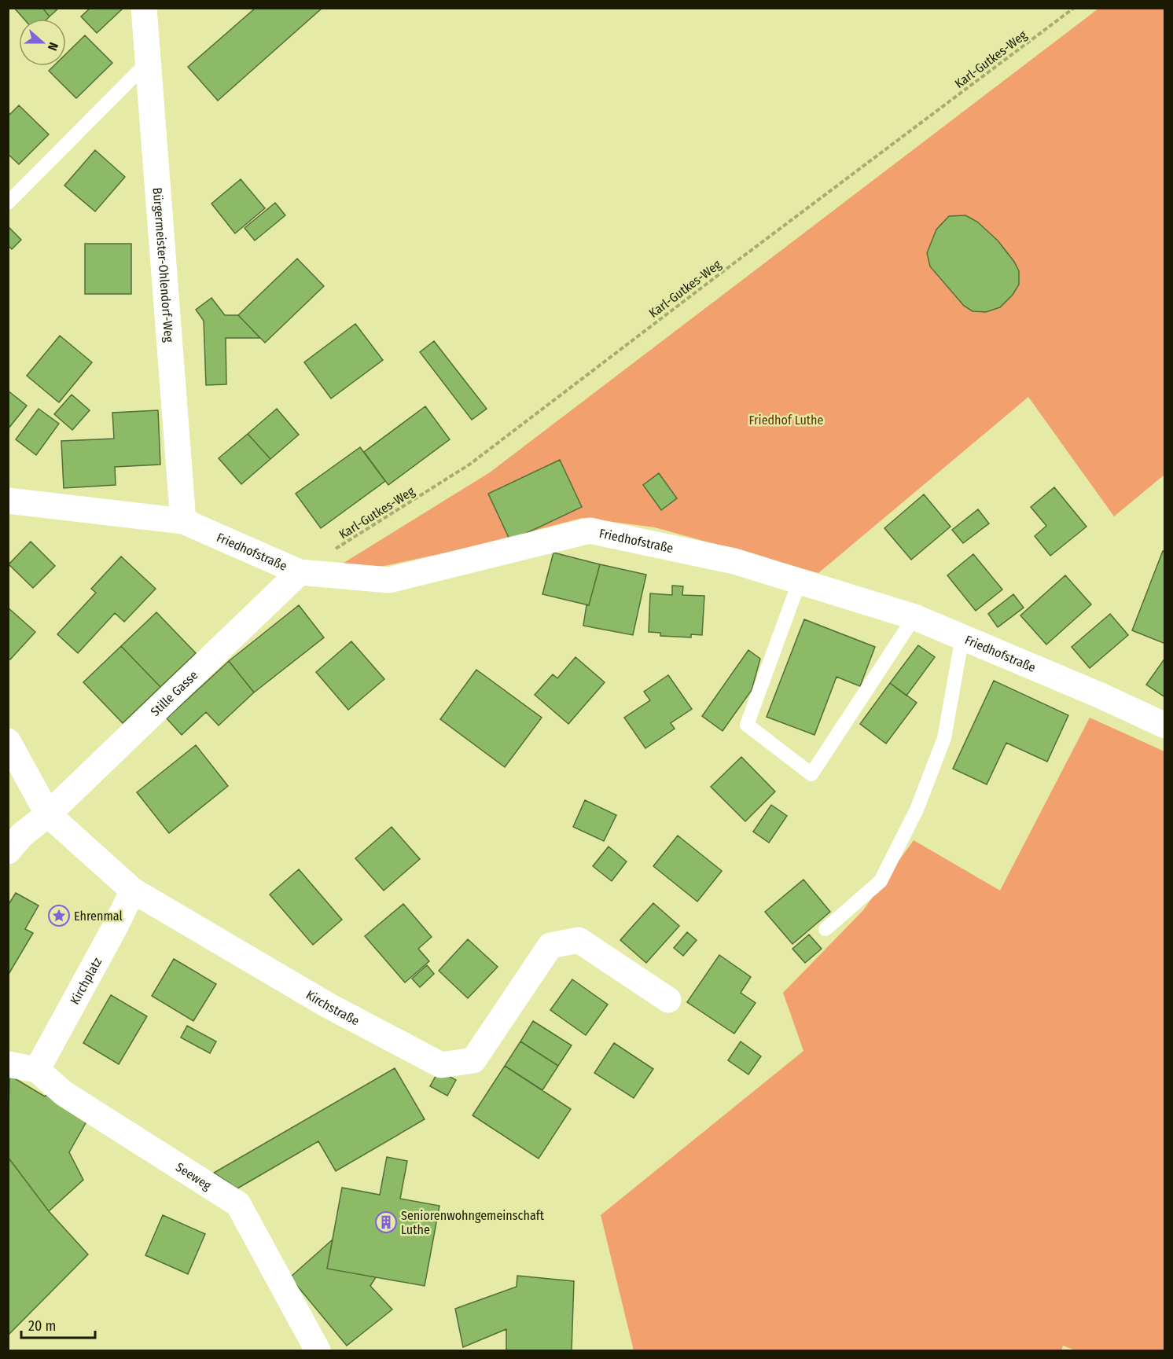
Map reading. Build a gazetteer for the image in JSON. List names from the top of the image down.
{
  "streets": {
    "street": [
      "Bürgermeister-Ohlendorf-Weg",
      "Friedhofstraße",
      "Stille Gasse",
      "Kirchplatz",
      "Kirchstraße",
      "Seeweg"
    ],
    "path": ["Karl-Gutkes-Weg"]
  },
  "crossings": [
    ["Karl-Gutkes-Weg", "Friedhofstraße"],
    ["Karl-Gutkes-Weg", "Stille Gasse"],
    ["Bürgermeister-Ohlendorf-Weg", "Friedhofstraße"],
    ["Friedhofstraße", "Stille Gasse"],
    ["Stille Gasse", "Kirchstraße"],
    ["Kirchplatz", "Kirchstraße"],
    ["Kirchplatz", "Seeweg"]
  ],
  "parks": ["Friedhof Luthe"],
  "places": {
    "place": ["Ehrenmal"],
    "building": ["Seniorenwohngemeinschaft Luthe"]
  },
  "scale_bar": "20 m",
  "north": "right"
}
